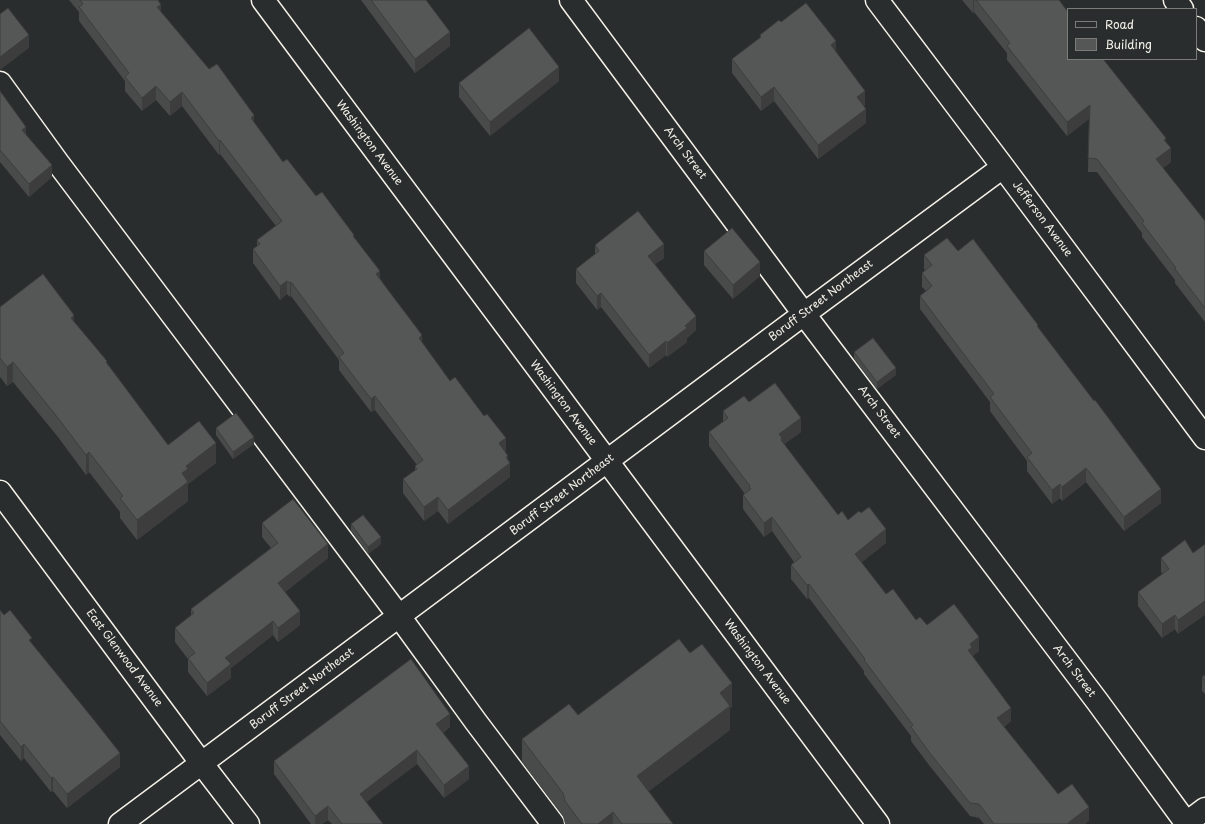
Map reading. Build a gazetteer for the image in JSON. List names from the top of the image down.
{
  "streets": {
    "street": [
      "Washington Avenue",
      "Arch Street",
      "Jefferson Avenue",
      "Boruff Street Northeast",
      "East Glenwood Avenue"
    ]
  },
  "crossings": [
    ["Washington Avenue", "Boruff Street Northeast"],
    ["Arch Street", "Boruff Street Northeast"],
    ["Jefferson Avenue", "Boruff Street Northeast"],
    ["Boruff Street Northeast", "East Glenwood Avenue"]
  ],
  "legend": ["Road", "Building"]
}
